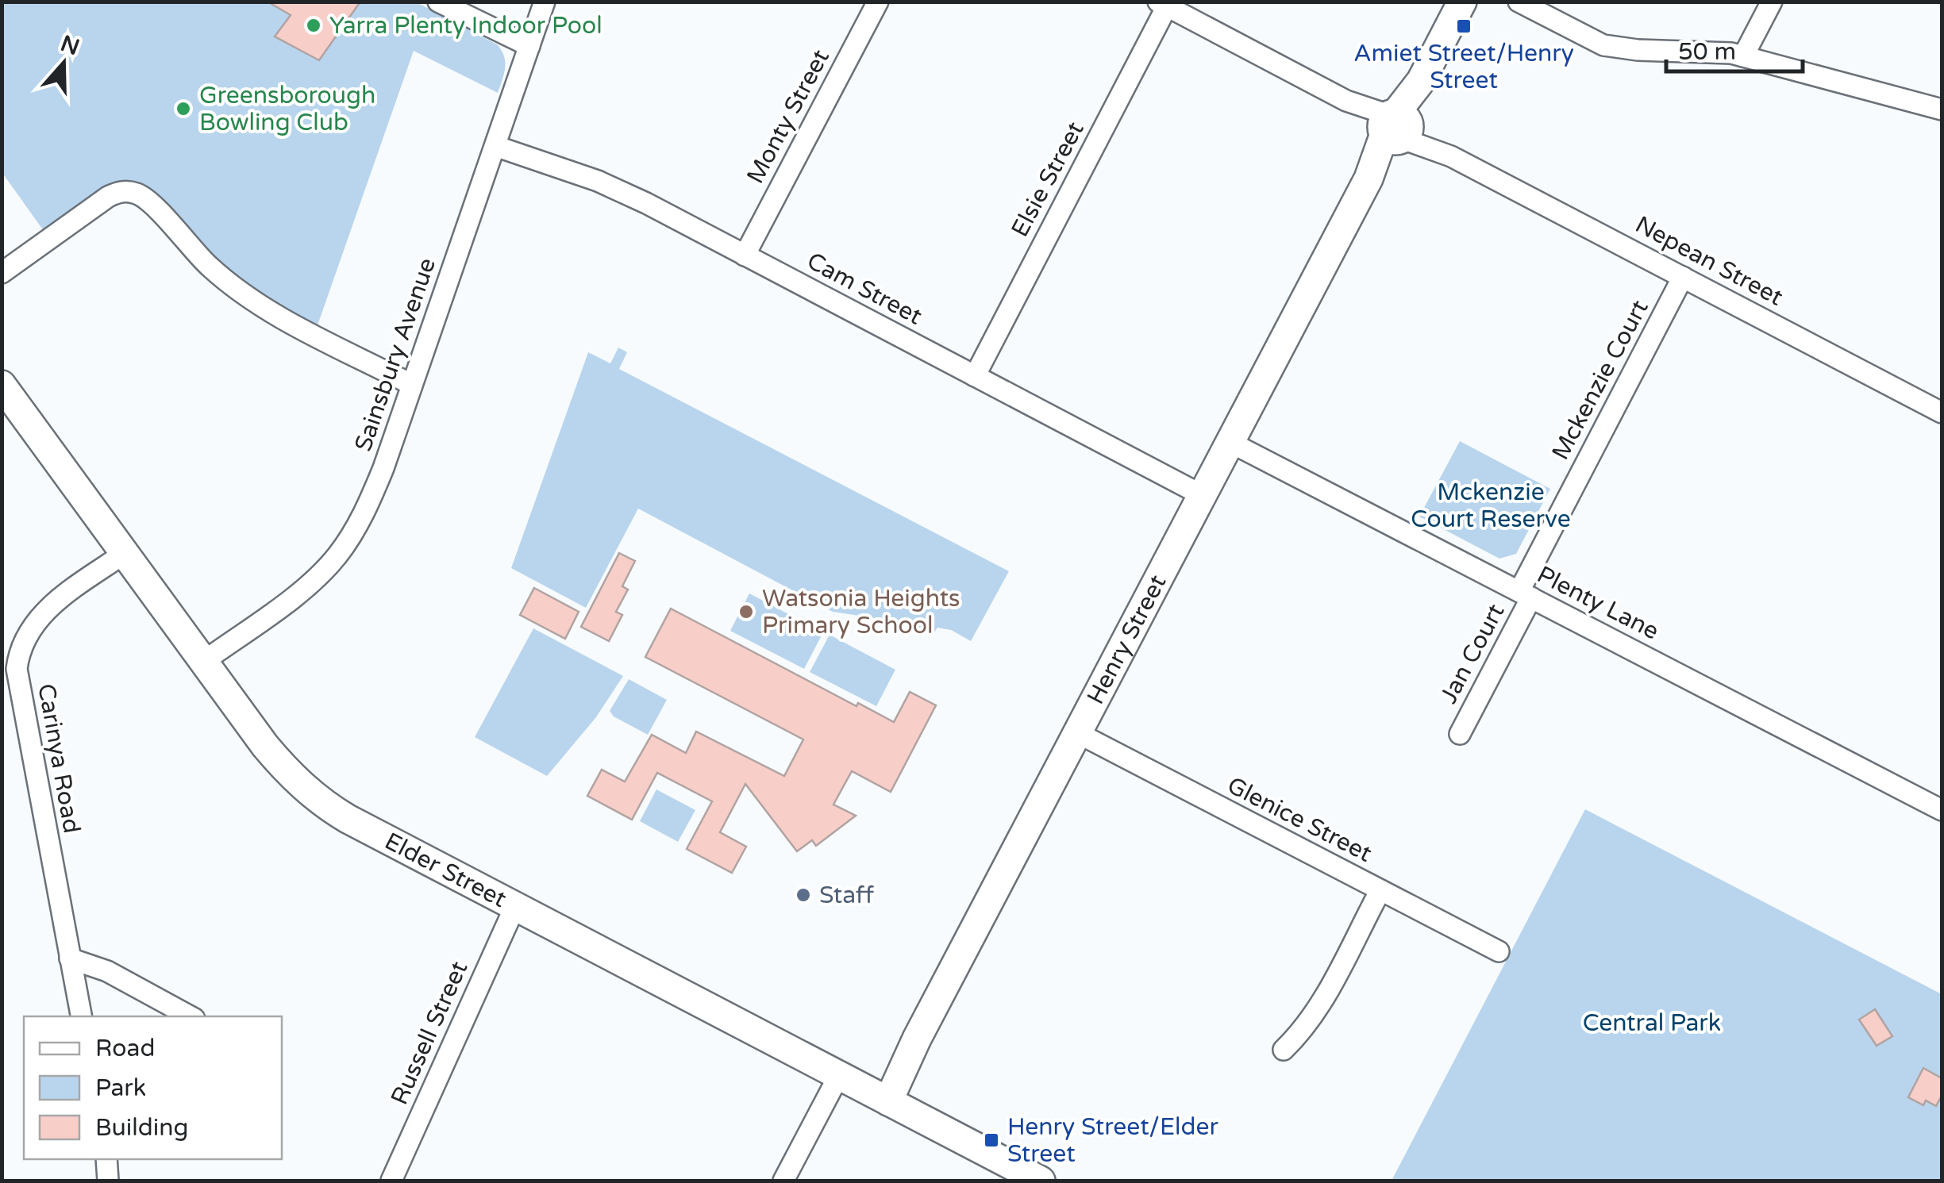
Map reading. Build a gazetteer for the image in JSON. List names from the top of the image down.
{
  "streets": {
    "street": [
      "Monty Street",
      "Elsie Street",
      "Nepean Street",
      "Cam Street",
      "Sainsbury Avenue",
      "Mckenzie Court",
      "Plenty Lane",
      "Henry Street",
      "Jan Court",
      "Carinya Road",
      "Glenice Street",
      "Elder Street",
      "Russell Street"
    ]
  },
  "crossings": [
    ["Monty Street", "Cam Street"],
    ["Elsie Street", "Nepean Street"],
    ["Elsie Street", "Cam Street"],
    ["Nepean Street", "Mckenzie Court"],
    ["Nepean Street", "Henry Street"],
    ["Cam Street", "Sainsbury Avenue"],
    ["Cam Street", "Henry Street"],
    ["Sainsbury Avenue", "Elder Street"],
    ["Mckenzie Court", "Plenty Lane"],
    ["Mckenzie Court", "Jan Court"],
    ["Plenty Lane", "Henry Street"],
    ["Plenty Lane", "Jan Court"],
    ["Henry Street", "Glenice Street"],
    ["Henry Street", "Elder Street"],
    ["Carinya Road", "Elder Street"],
    ["Elder Street", "Russell Street"]
  ],
  "parks": ["Mckenzie Court Reserve", "Central Park"],
  "places": {
    "other": [
      "Yarra Plenty Indoor Pool",
      "Greensborough Bowling Club",
      "Watsonia Heights Primary School",
      "Staff"
    ],
    "transit": ["Amiet Street/Henry Street", "Henry Street/Elder Street"]
  },
  "legend": ["Road", "Park", "Building"],
  "scale_bar": "50 m",
  "north": "top"
}
